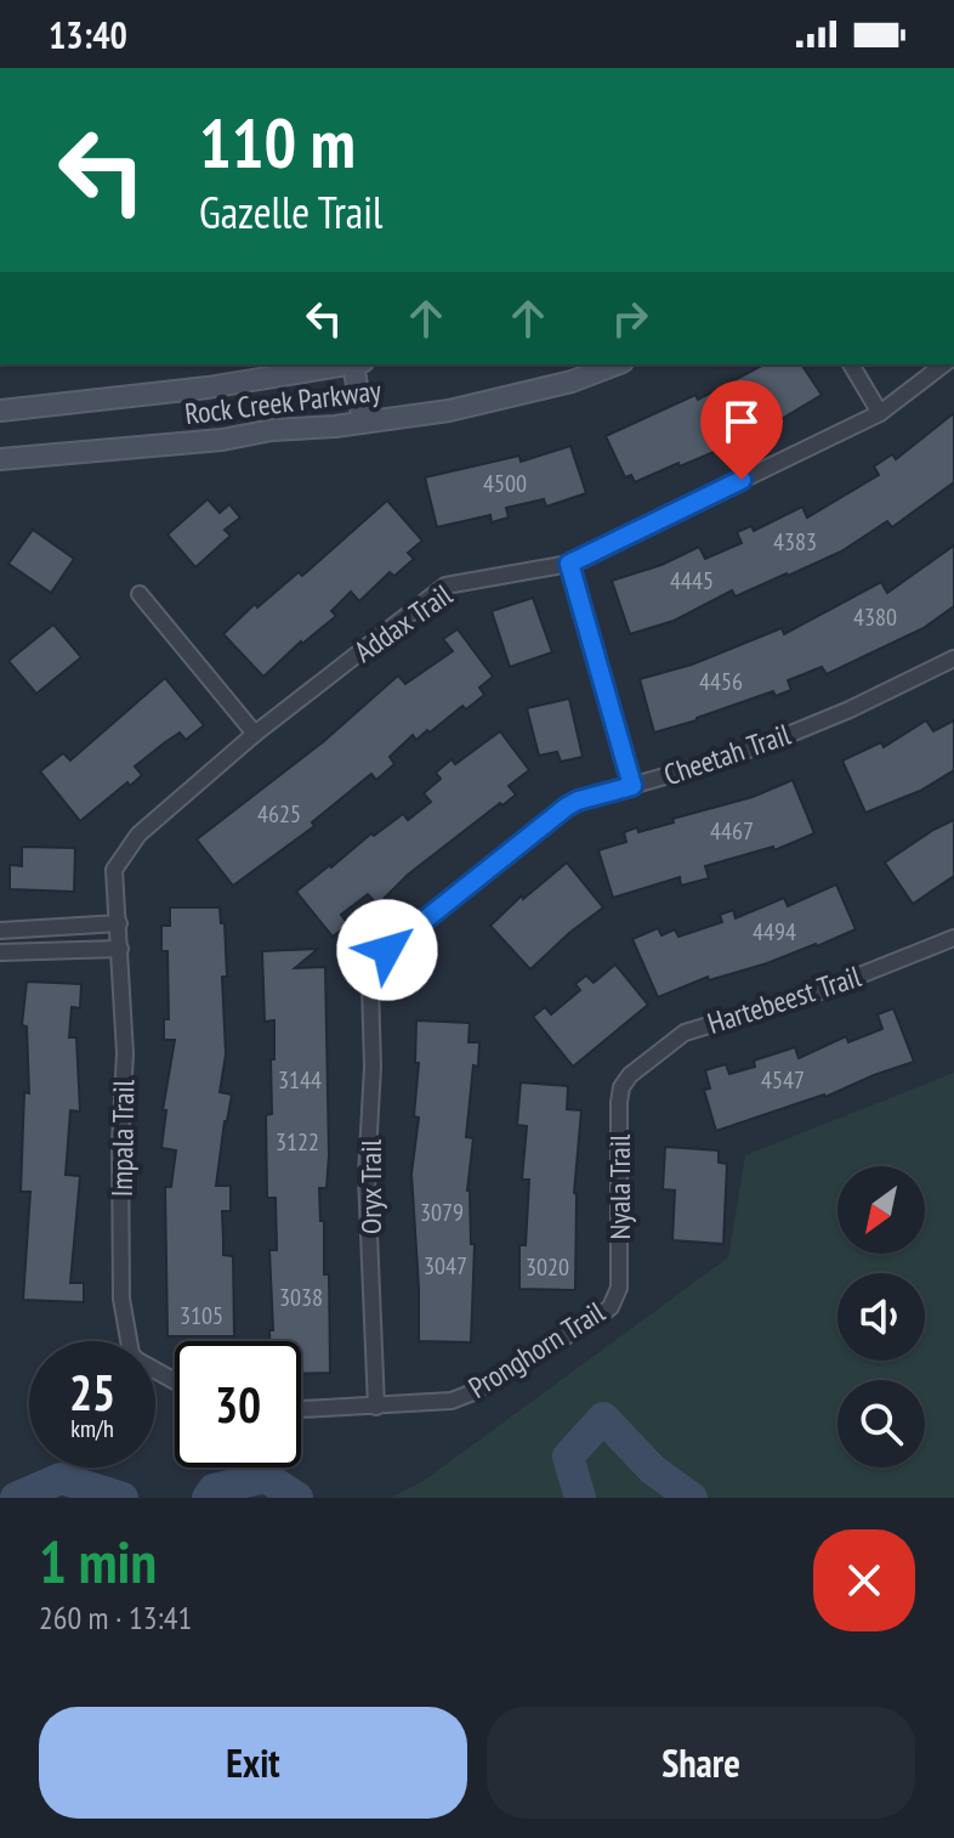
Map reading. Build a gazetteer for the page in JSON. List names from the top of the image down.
{
  "streets": {
    "street": [
      "Rock Creek Parkway",
      "Addax Trail",
      "Cheetah Trail",
      "Hartebeest Trail",
      "Impala Trail",
      "Oryx Trail",
      "Nyala Trail",
      "Pronghorn Trail"
    ]
  },
  "crossings": [
    ["Addax Trail", "Impala Trail"],
    ["Cheetah Trail", "Oryx Trail"],
    ["Hartebeest Trail", "Nyala Trail"],
    ["Oryx Trail", "Pronghorn Trail"],
    ["Nyala Trail", "Pronghorn Trail"]
  ],
  "house_numbers": [
    "4500",
    "4383",
    "4445",
    "4380",
    "4456",
    "4625",
    "4467",
    "4494",
    "3144",
    "4547",
    "3122",
    "3079",
    "3047",
    "3020",
    "3038",
    "3105"
  ],
  "north": "bottom left",
  "page": {
    "status": "13:40",
    "turn": ["110 m", "Gazelle Trail"],
    "speed": "25 km/h",
    "limit": "30",
    "heading": ["1 min", "260 m · 13:41"],
    "buttons": ["Exit", "Share"]
  }
}
